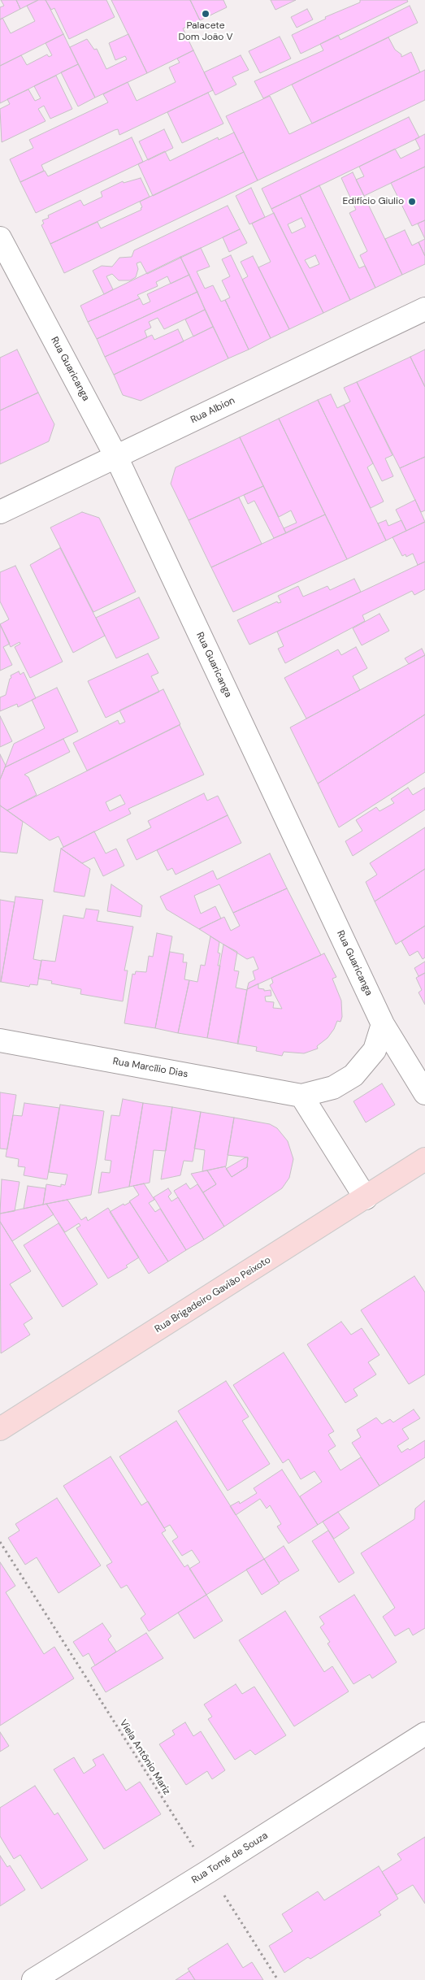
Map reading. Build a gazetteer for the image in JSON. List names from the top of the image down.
{
  "streets": {
    "main road": ["Rua Brigadeiro Gavião Peixoto"],
    "street": [
      "Rua Guaricanga",
      "Rua Albion",
      "Rua Marcílio Dias",
      "Rua Tomé de Souza"
    ],
    "path": ["Viela Antônio Mariz"]
  },
  "crossings": [
    ["Rua Guaricanga", "Rua Albion"],
    ["Rua Guaricanga", "Rua Marcílio Dias"],
    ["Viela Antônio Mariz", "Rua Tomé de Souza"]
  ],
  "places": ["Palacete Dom João V", "Edifício Giulio"]
}
